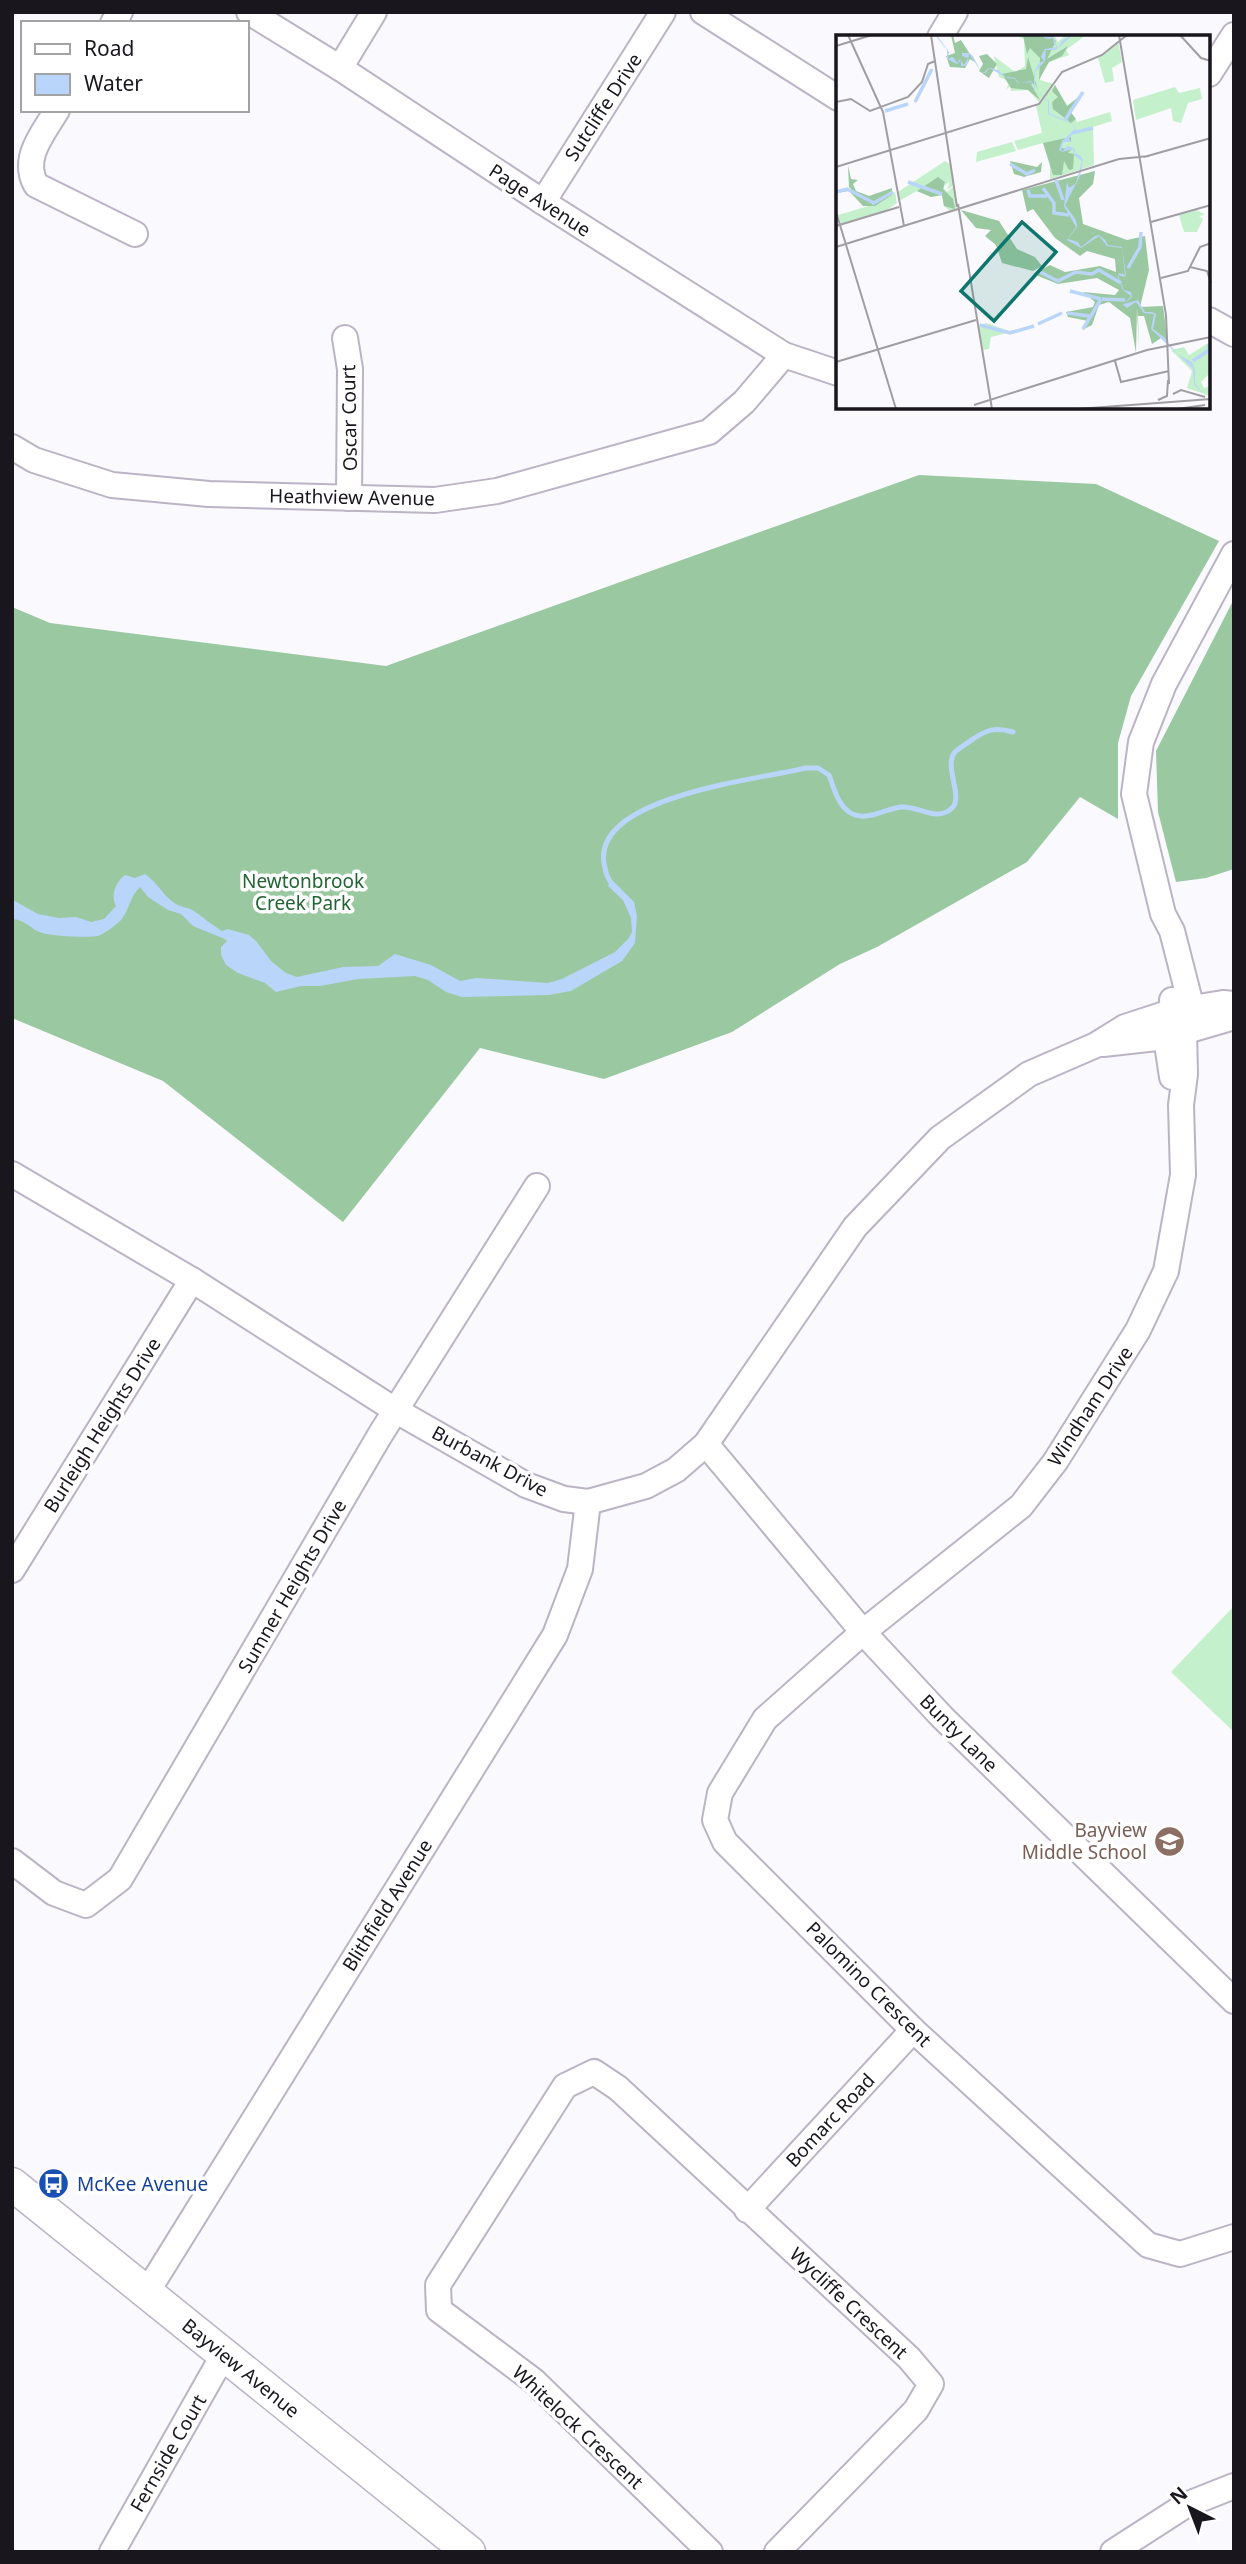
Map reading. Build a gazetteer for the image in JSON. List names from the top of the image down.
{
  "streets": {
    "main road": ["Bayview Avenue"],
    "street": [
      "Sutcliffe Drive",
      "Page Avenue",
      "Oscar Court",
      "Heathview Avenue",
      "Windham Drive",
      "Burleigh Heights Drive",
      "Burbank Drive",
      "Sumner Heights Drive",
      "Bunty Lane",
      "Blithfield Avenue",
      "Palomino Crescent",
      "Bomarc Road",
      "Wycliffe Crescent",
      "Whitelock Crescent",
      "Fernside Court"
    ]
  },
  "crossings": [
    ["Sutcliffe Drive", "Page Avenue"],
    ["Page Avenue", "Heathview Avenue"],
    ["Oscar Court", "Heathview Avenue"],
    ["Windham Drive", "Burbank Drive"],
    ["Windham Drive", "Bunty Lane"],
    ["Windham Drive", "Palomino Crescent"],
    ["Burleigh Heights Drive", "Burbank Drive"],
    ["Burbank Drive", "Sumner Heights Drive"],
    ["Burbank Drive", "Bunty Lane"],
    ["Burbank Drive", "Blithfield Avenue"],
    ["Bunty Lane", "Palomino Crescent"],
    ["Blithfield Avenue", "Bayview Avenue"],
    ["Palomino Crescent", "Bomarc Road"],
    ["Bomarc Road", "Wycliffe Crescent"],
    ["Wycliffe Crescent", "Whitelock Crescent"],
    ["Bayview Avenue", "Fernside Court"]
  ],
  "parks": ["Newtonbrook Creek Park"],
  "places": {
    "school or university": ["Bayview Middle School"],
    "bus stop": ["McKee Avenue"]
  },
  "legend": ["Road", "Water"],
  "north": "top left"
}
